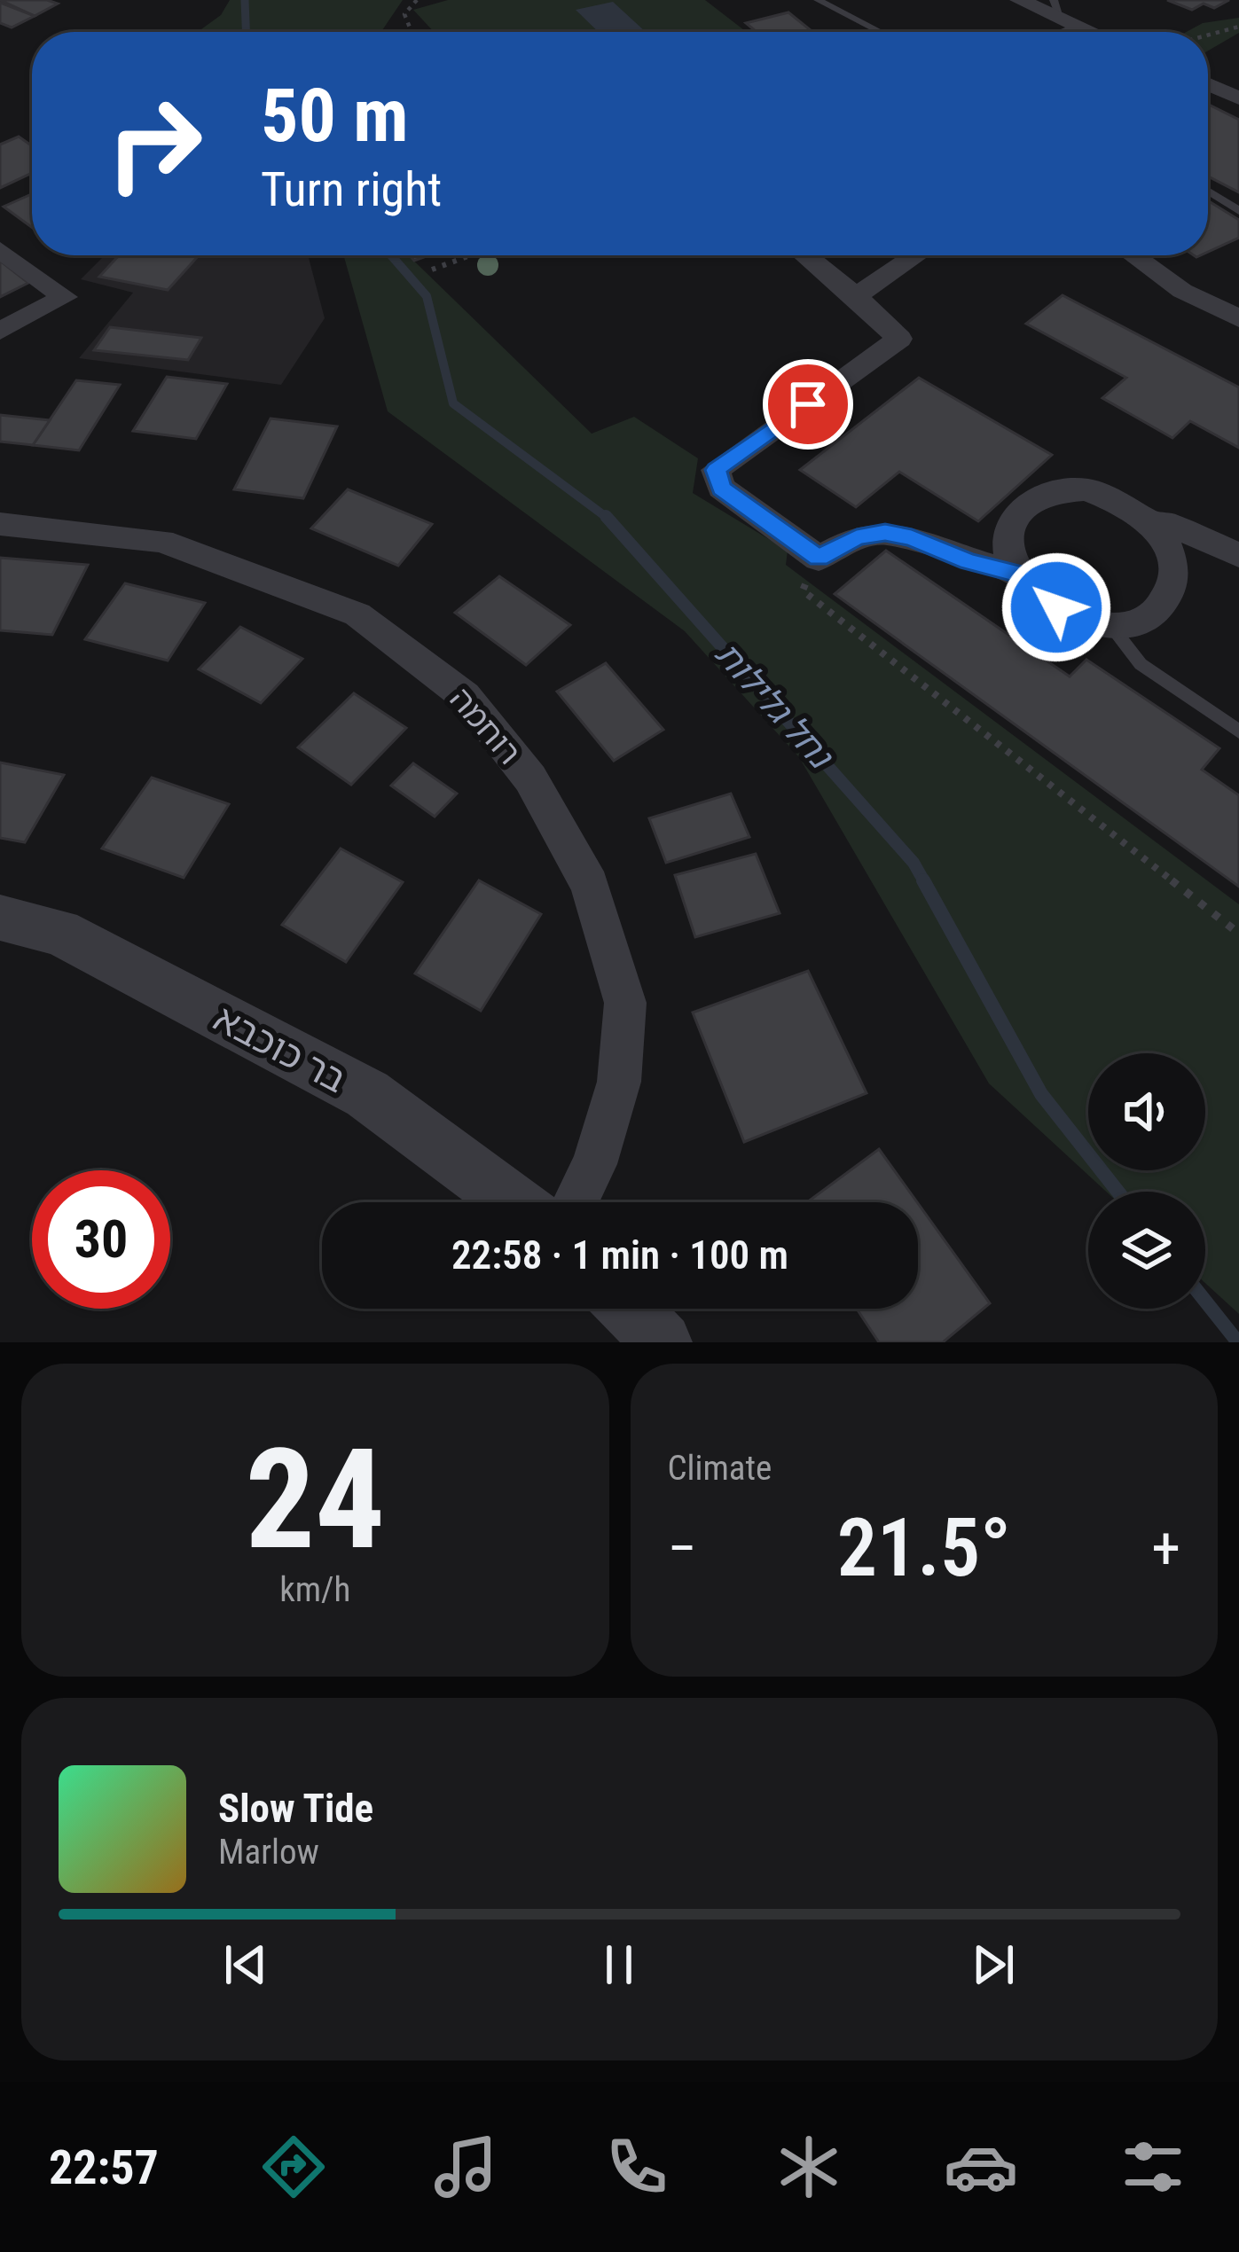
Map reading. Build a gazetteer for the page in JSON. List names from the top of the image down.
{
  "streets": {
    "street": ["רוחמה", "בר כוכבא"]
  },
  "water": ["נחל גלילות"],
  "page": {
    "turn": ["50 m", "Turn right"],
    "limit": "30",
    "trip": "22:58 · 1 min · 100 m",
    "tile": [
      ["24", "km/h"],
      "Climate"
    ],
    "heat": ["−", "21.5°", "+"],
    "song": ["Slow Tide", "Marlow"],
    "tabs": "22:57"
  }
}
